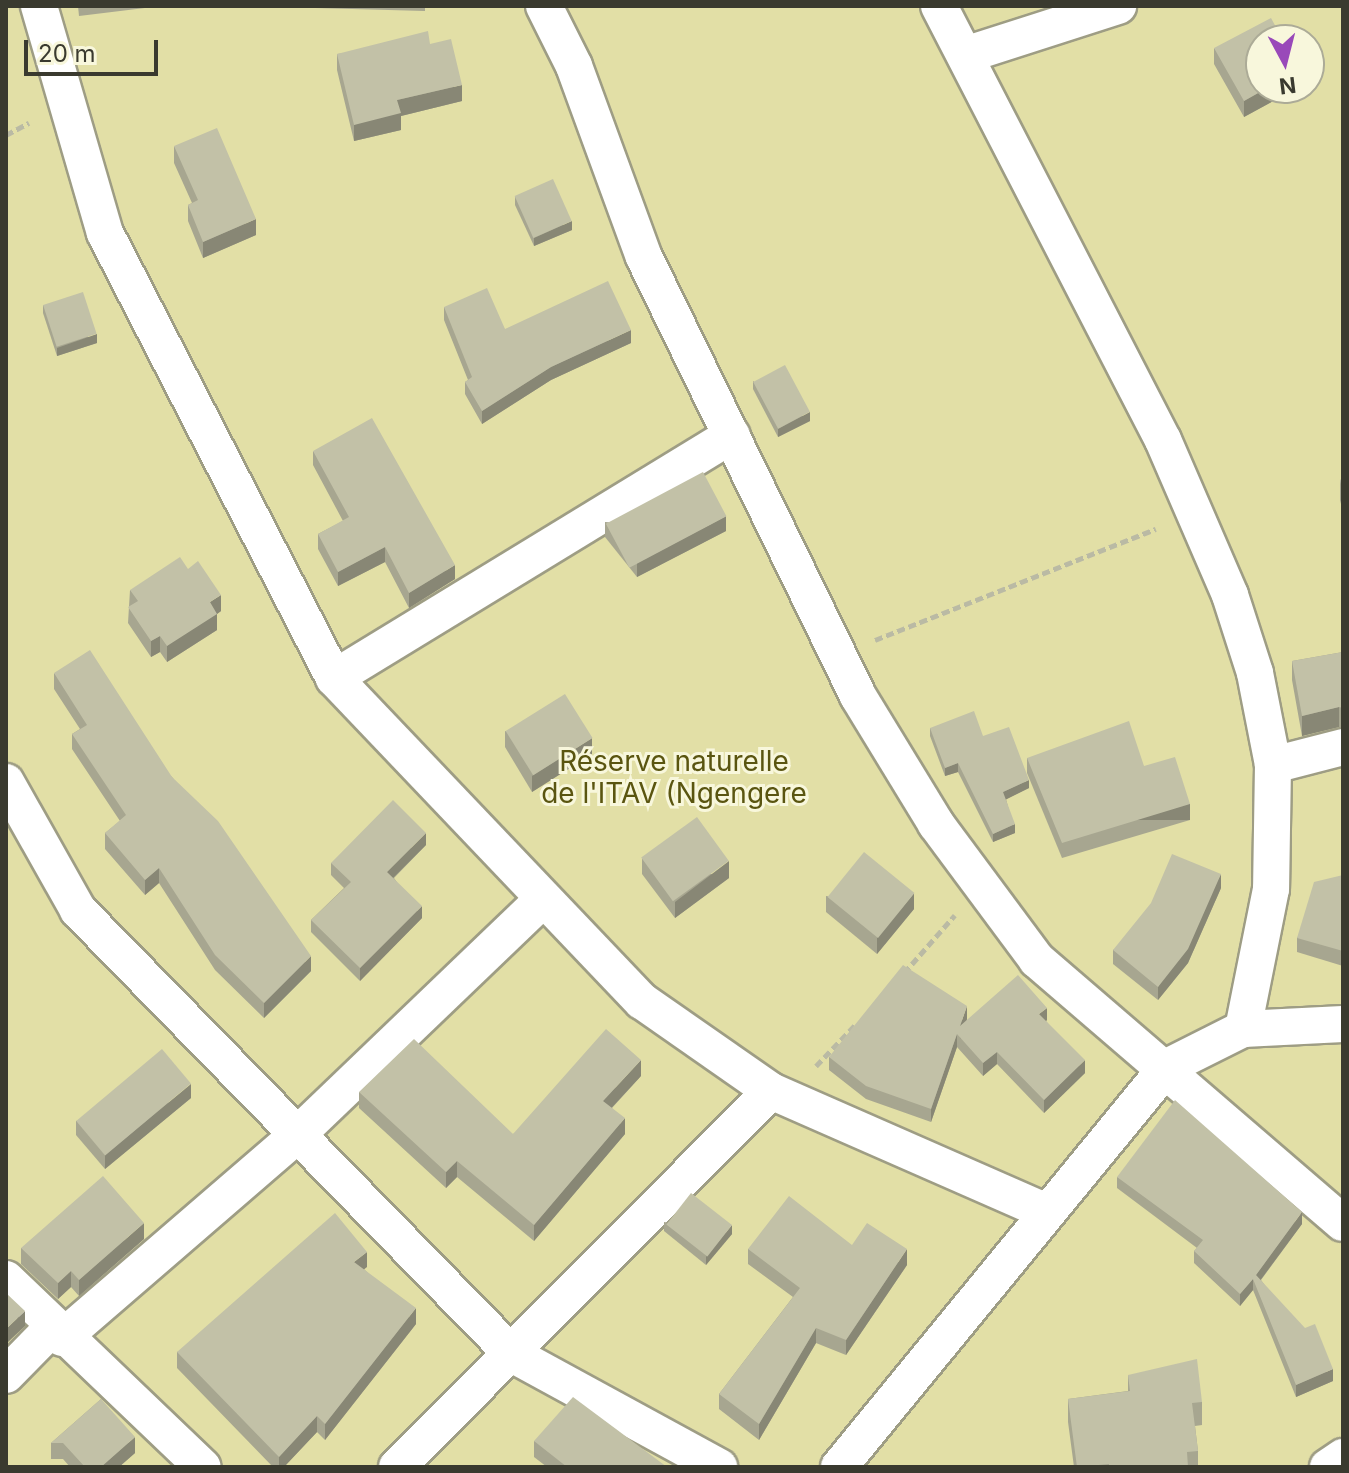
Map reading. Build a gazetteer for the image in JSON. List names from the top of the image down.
{
  "parks": ["Réserve naturelle de l'ITAV (Ngengere"],
  "scale_bar": "20 m",
  "north": "bottom"
}
